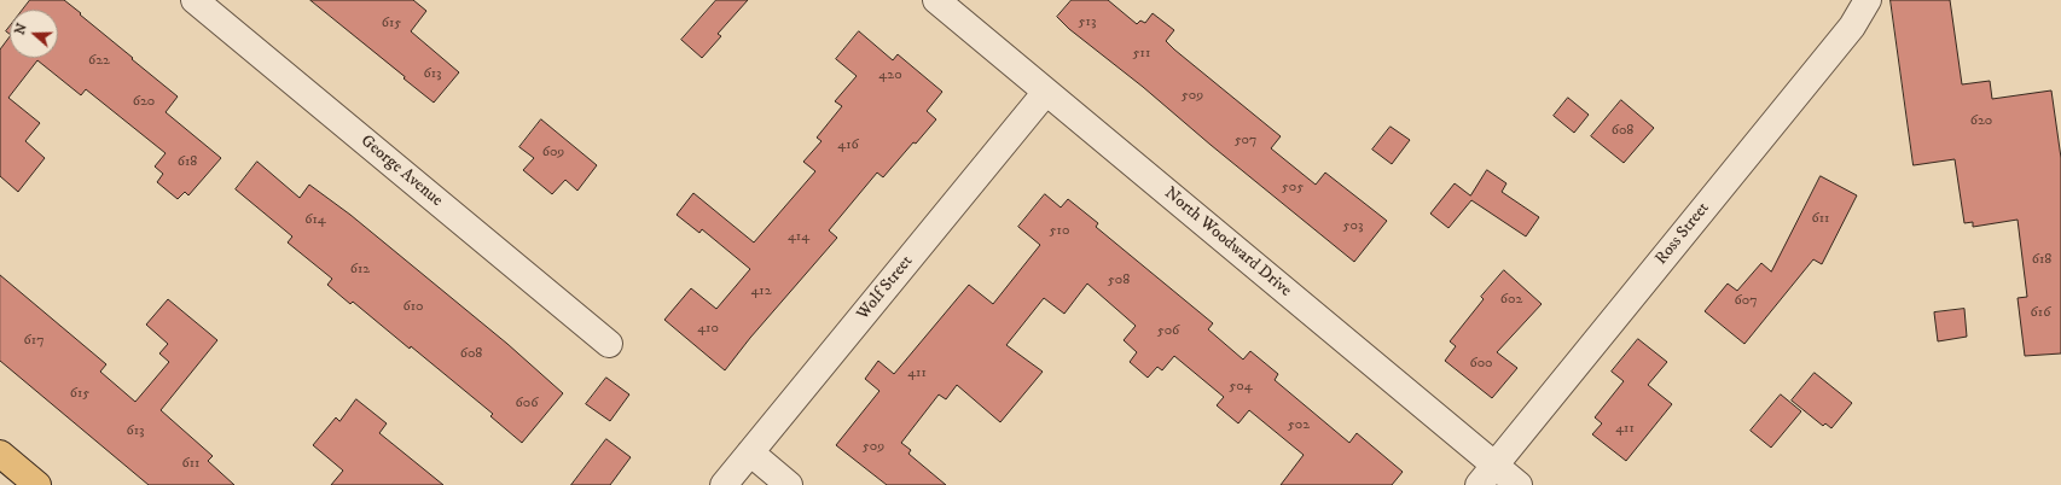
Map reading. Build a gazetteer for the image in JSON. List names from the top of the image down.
{
  "streets": {
    "street": [
      "George Avenue",
      "Ross Street",
      "North Woodward Drive",
      "Wolf Street"
    ]
  },
  "crossings": [
    ["Ross Street", "North Woodward Drive"],
    ["North Woodward Drive", "Wolf Street"]
  ],
  "house_numbers": [
    "513",
    "615",
    "511",
    "622",
    "613",
    "420",
    "509",
    "620",
    "620",
    "608",
    "507",
    "416",
    "609",
    "618",
    "505",
    "611",
    "614",
    "503",
    "510",
    "414",
    "618",
    "612",
    "508",
    "412",
    "602",
    "607",
    "610",
    "616",
    "410",
    "506",
    "617",
    "608",
    "600",
    "411",
    "504",
    "615",
    "606",
    "502",
    "411",
    "613",
    "509",
    "611"
  ],
  "north": "left"
}
